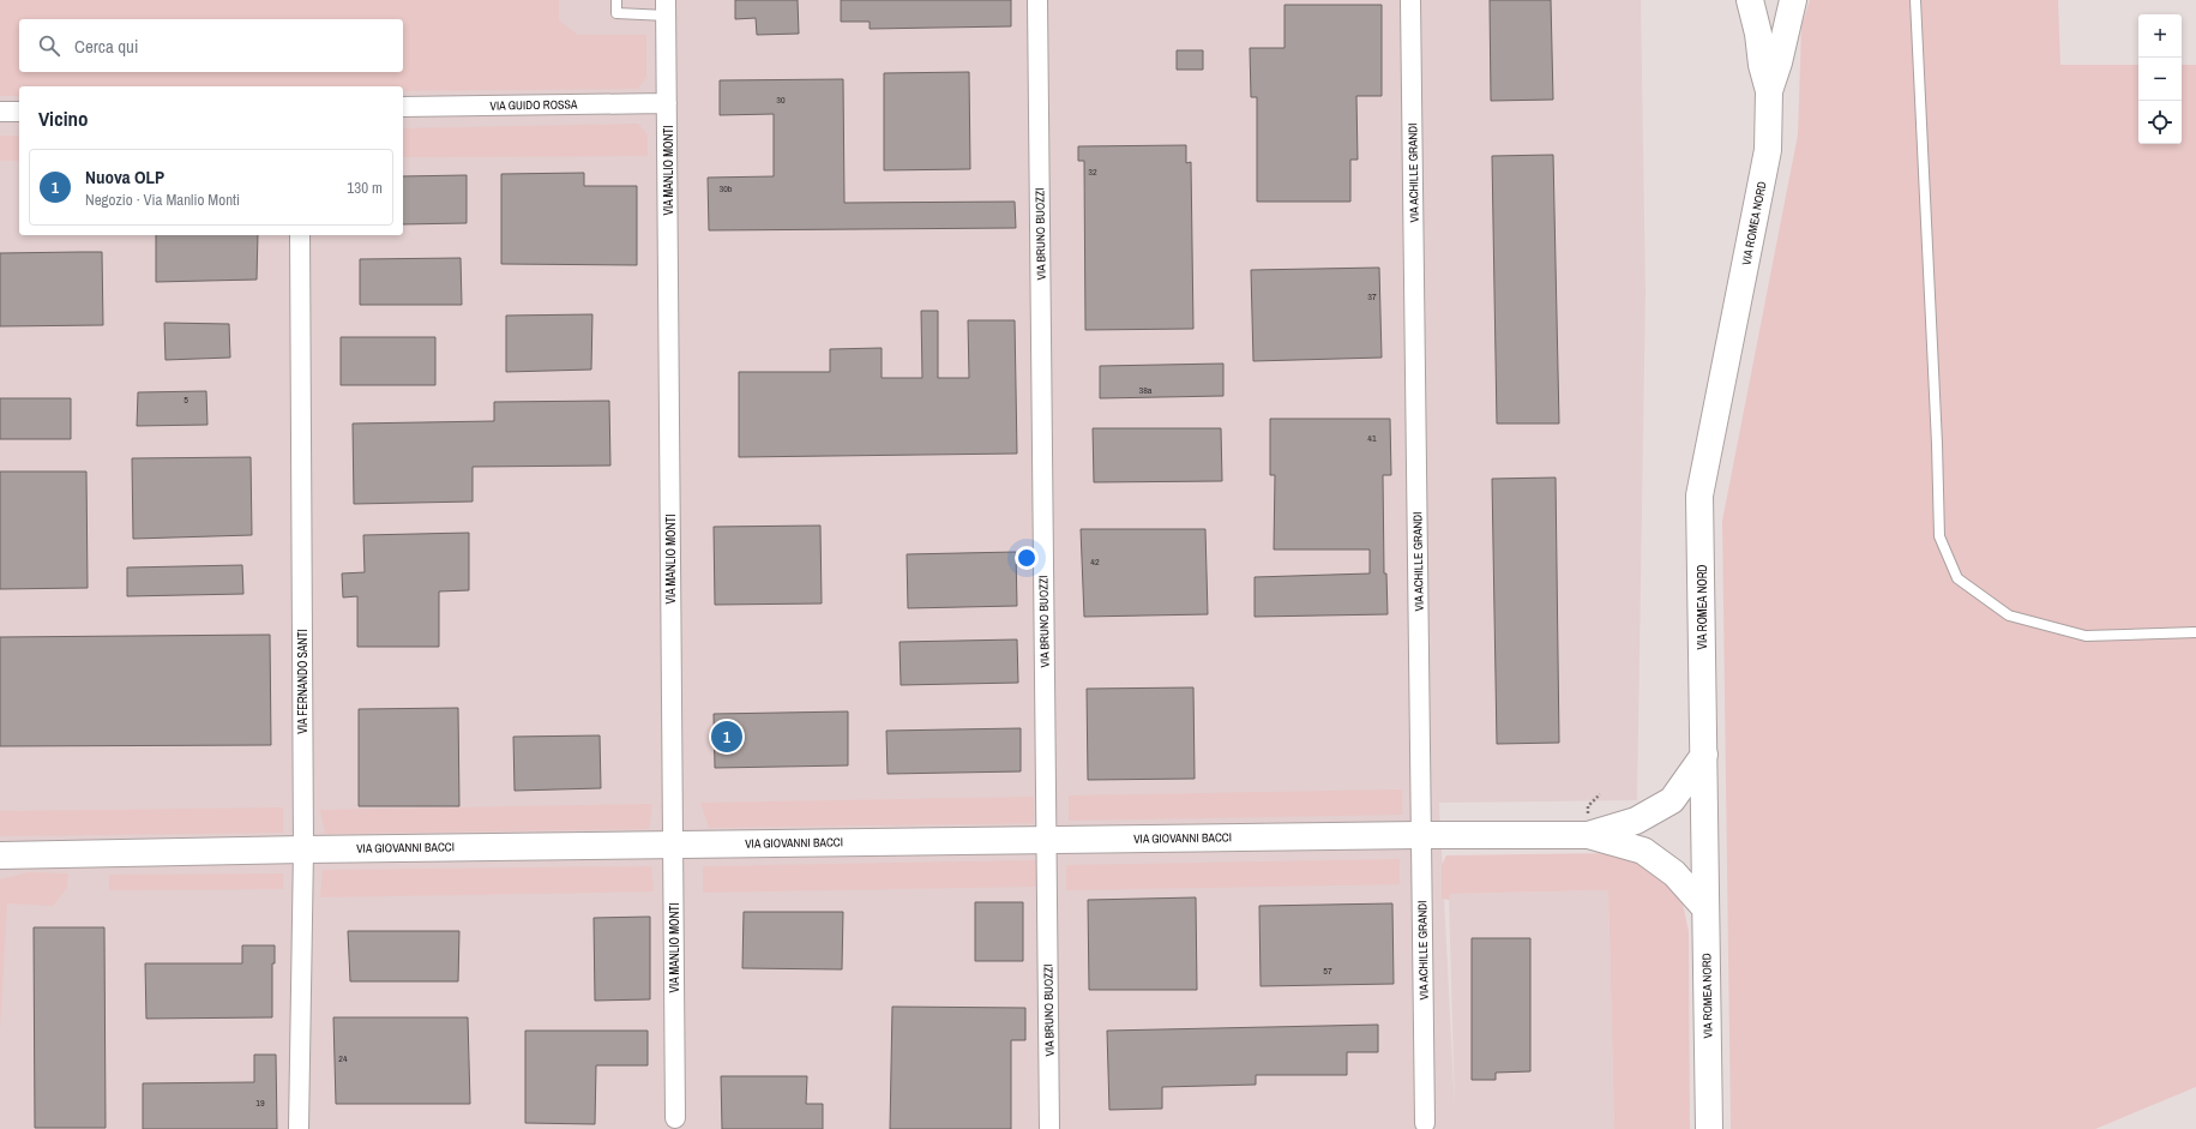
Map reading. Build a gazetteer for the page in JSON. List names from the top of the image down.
{
  "streets": {
    "main road": ["VIA ROMEA NORD", "VIA GIOVANNI BACCI"],
    "street": [
      "VIA GUIDO ROSSA",
      "VIA MANLIO MONTI",
      "VIA ACHILLE GRANDI",
      "VIA BRUNO BUOZZI",
      "VIA FERNANDO SANTI"
    ]
  },
  "crossings": [
    ["VIA GUIDO ROSSA", "VIA MANLIO MONTI"],
    ["VIA MANLIO MONTI", "VIA GIOVANNI BACCI"],
    ["VIA ACHILLE GRANDI", "VIA GIOVANNI BACCI"],
    ["VIA ROMEA NORD", "VIA GIOVANNI BACCI"],
    ["VIA BRUNO BUOZZI", "VIA GIOVANNI BACCI"],
    ["VIA FERNANDO SANTI", "VIA GIOVANNI BACCI"]
  ],
  "house_numbers": [
    "30",
    "32",
    "30b",
    "37",
    "38a",
    "5",
    "41",
    "42",
    "57",
    "24",
    "19"
  ],
  "page": {
    "map_buttons": ["+", "−"],
    "search": "Cerca qui",
    "heading": "Vicino",
    "list": [
      {
        "mark": "1",
        "name": "Nuova OLP",
        "note": "Negozio · Via Manlio Monti",
        "value": "130 m"
      }
    ],
    "pins": "1"
  }
}
